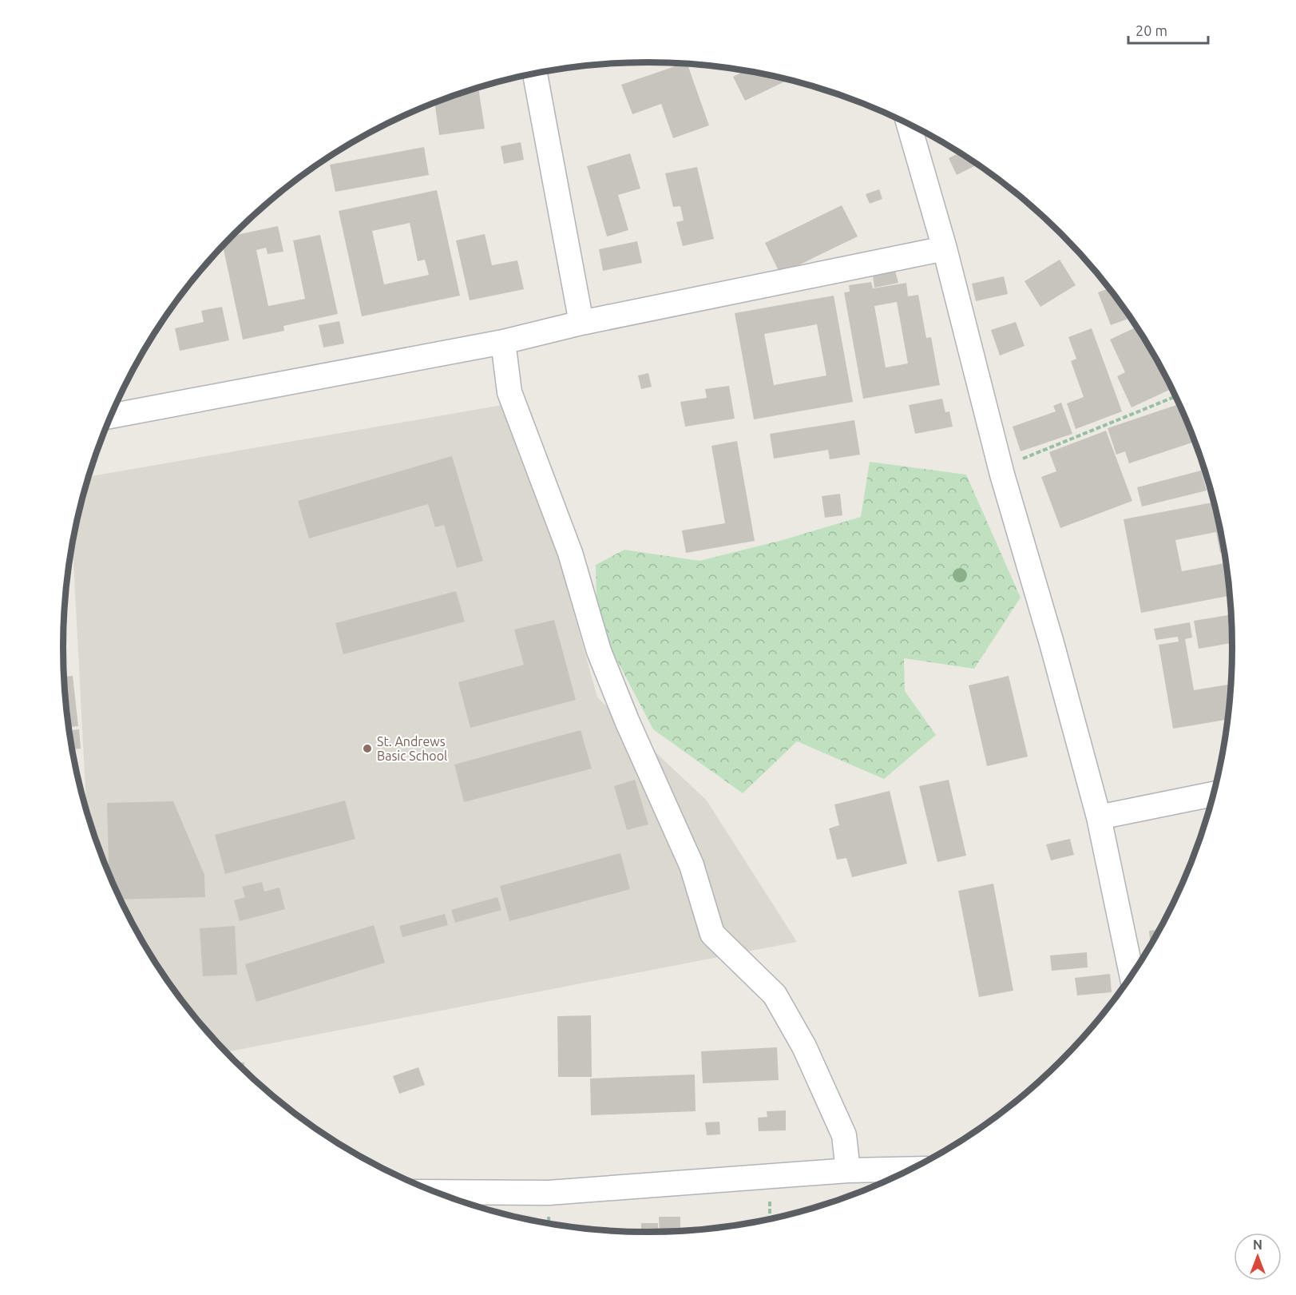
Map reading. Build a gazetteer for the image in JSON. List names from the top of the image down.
{
  "places": ["St. Andrews Basic School"],
  "scale_bar": "20 m",
  "north": "top"
}
